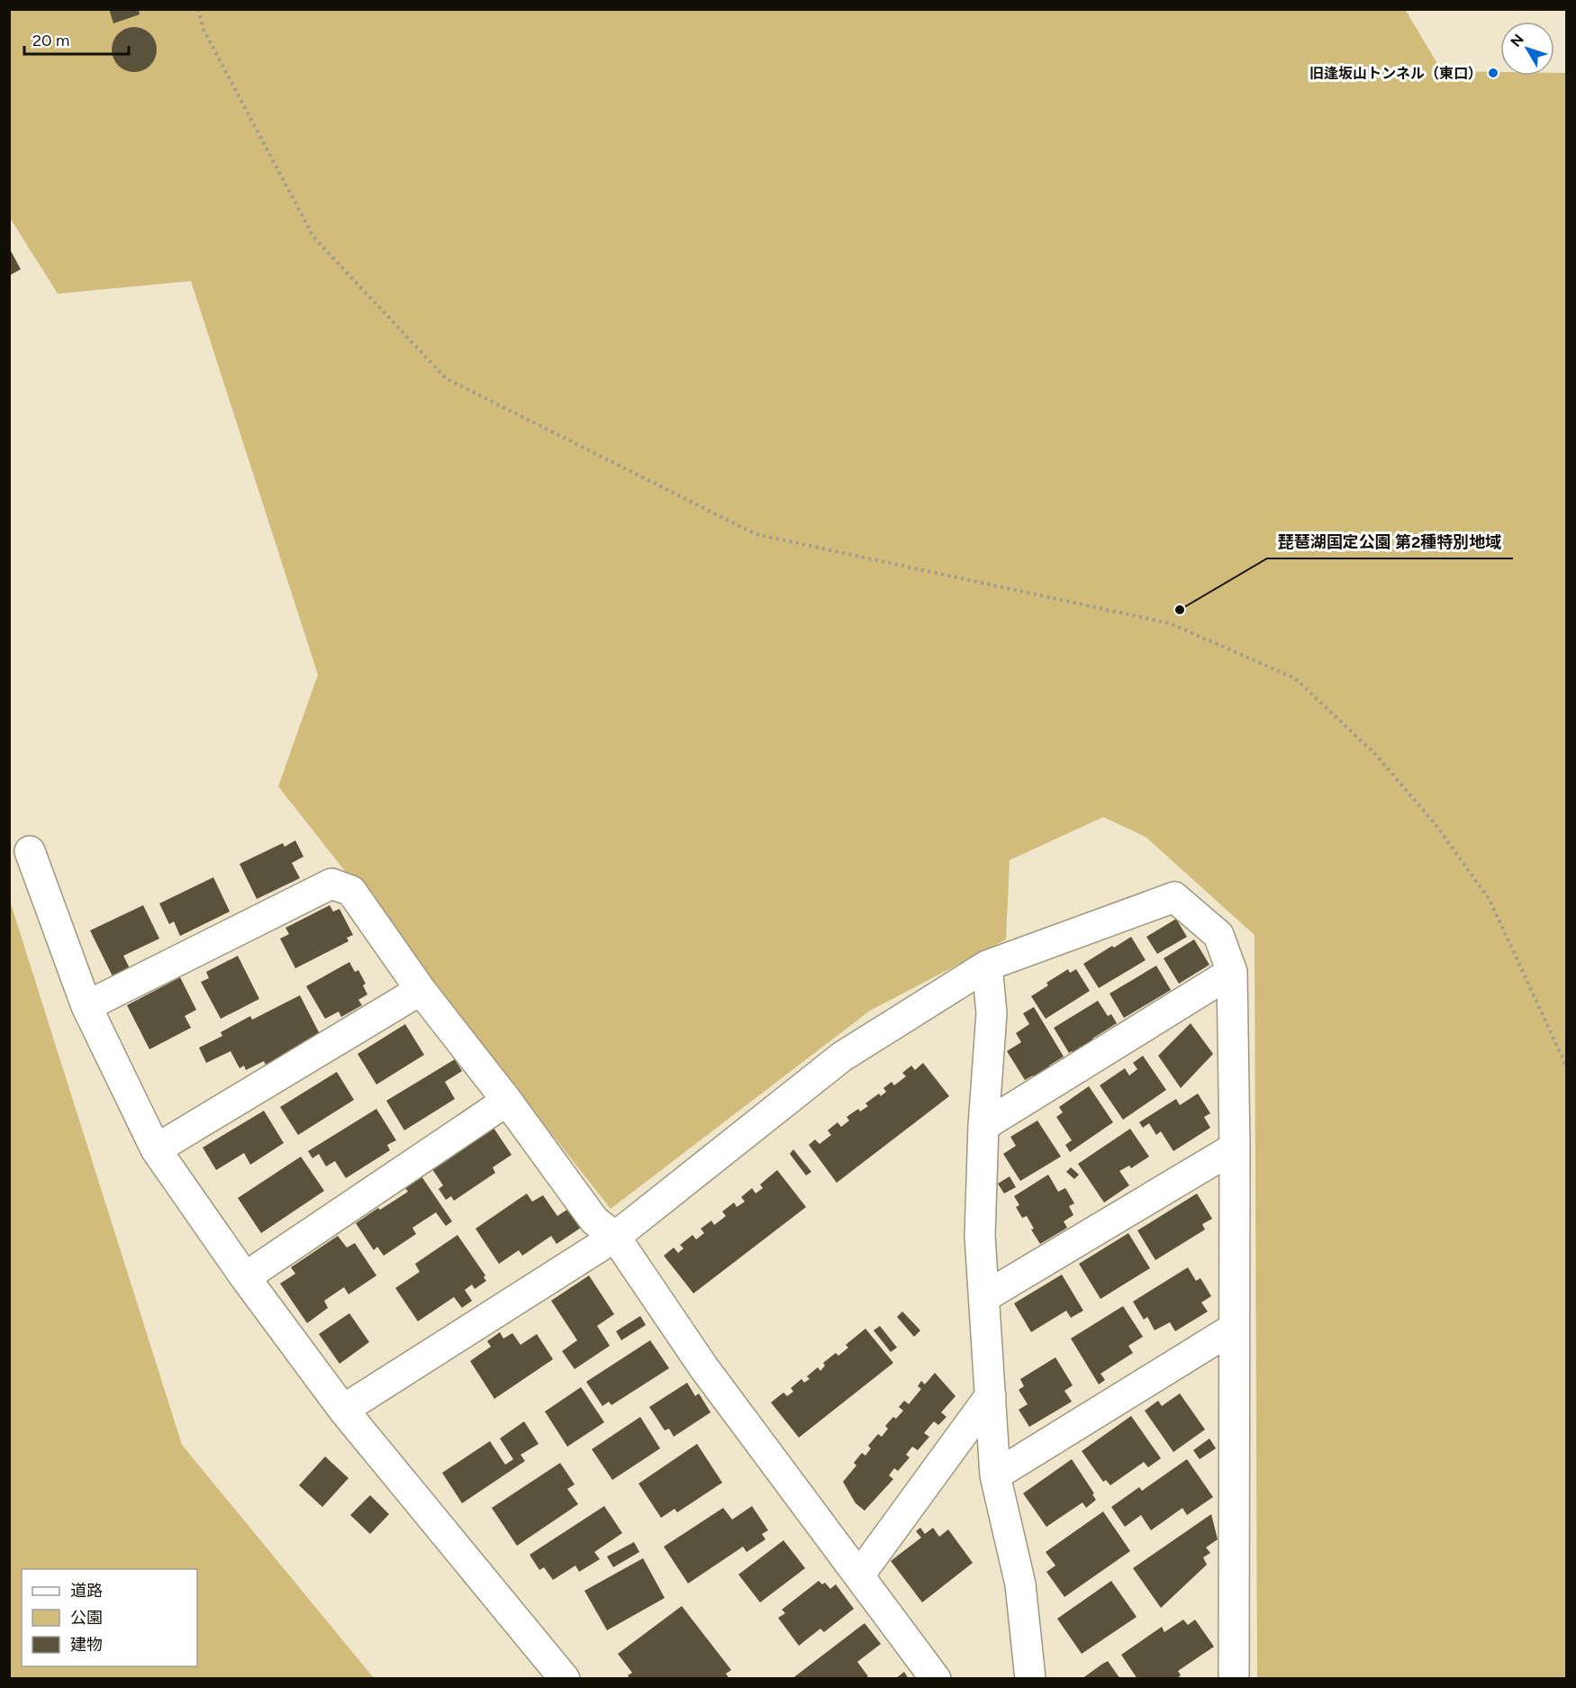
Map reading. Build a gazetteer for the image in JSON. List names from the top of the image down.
{
  "places": ["旧逢坂山トンネル（東口）", "琵琶湖国定公園 第2種特別地域"],
  "legend": ["道路", "公園", "建物"],
  "scale_bar": "20 m",
  "north": "top left"
}
